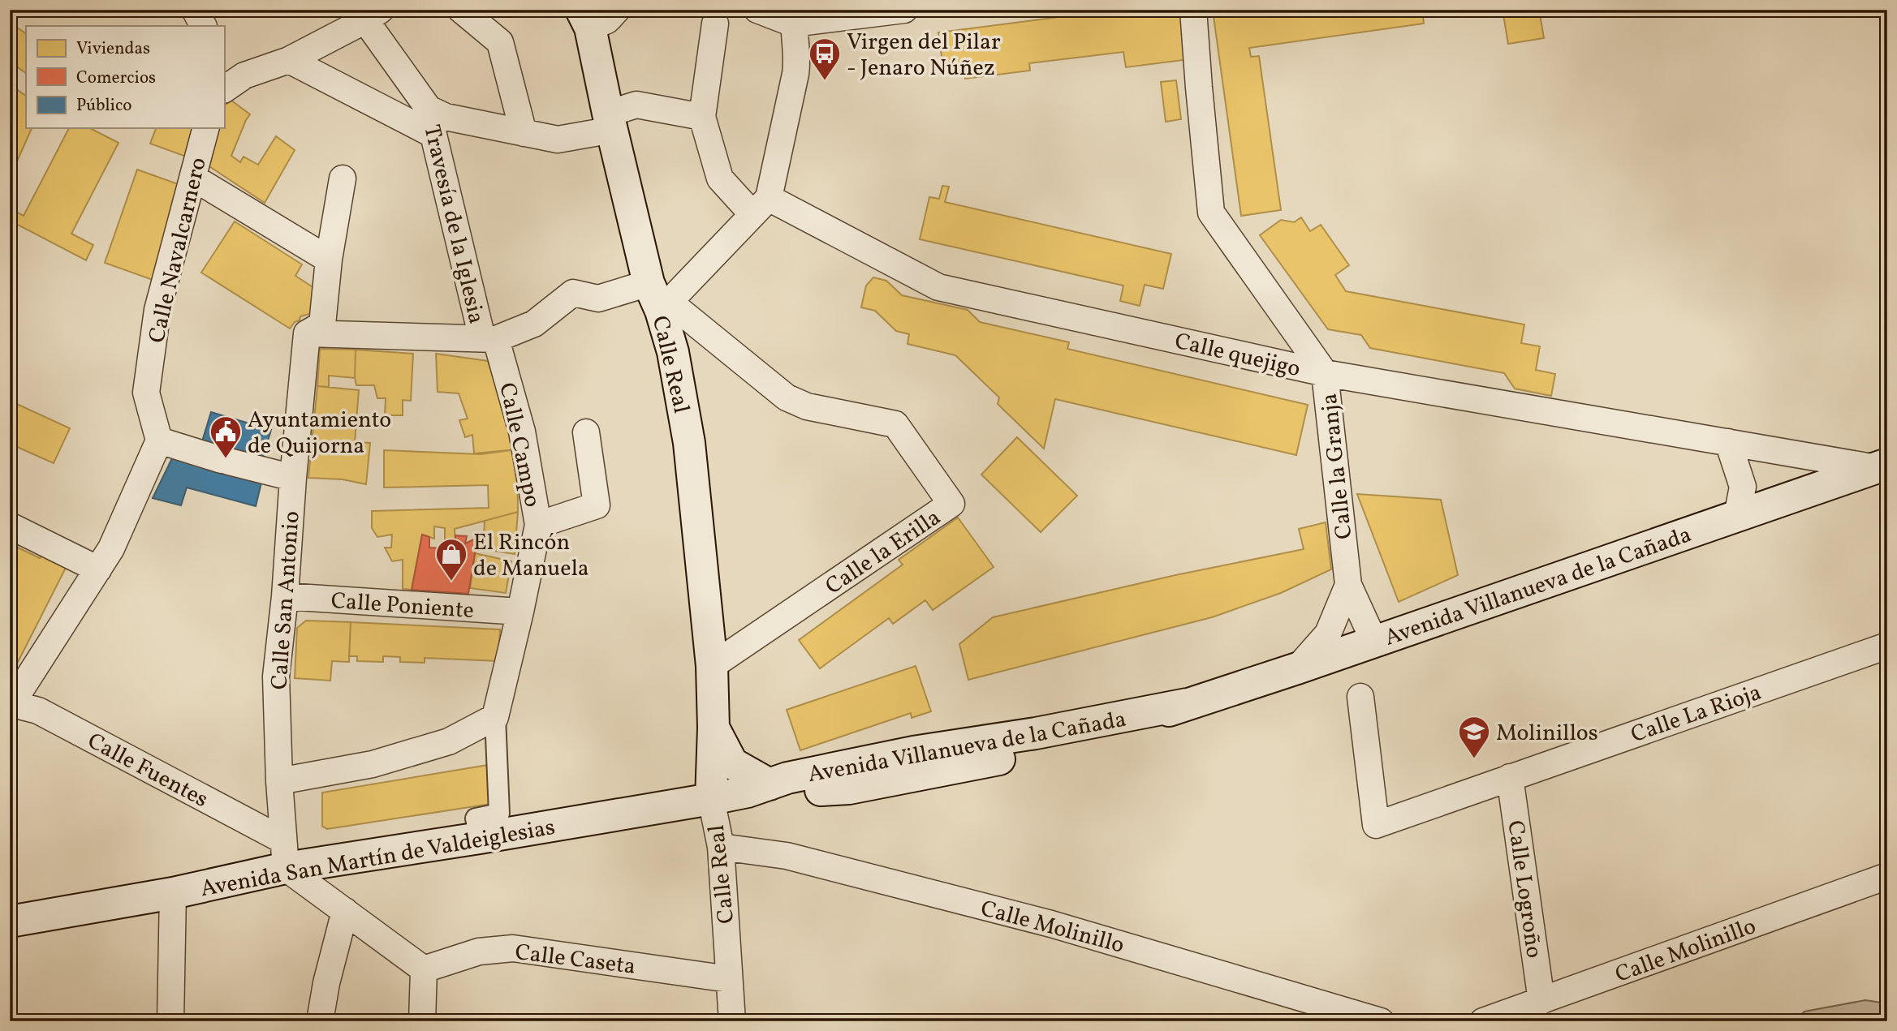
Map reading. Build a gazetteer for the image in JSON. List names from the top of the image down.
{
  "streets": {
    "main road": ["Calle Real", "Avenida Villanueva de la Cañada", "Avenida San Martín de Valdeiglesias"],
    "street": [
      "Travesía de la Iglesia",
      "Calle Navalcarnero",
      "Calle quejigo",
      "Calle Campo",
      "Calle la Granja",
      "Calle la Erilla",
      "Calle San Antonio",
      "Calle Poniente",
      "Calle La Rioja",
      "Calle Fuentes",
      "Calle Logroño",
      "Calle Molinillo",
      "Calle Caseta"
    ]
  },
  "crossings": [
    ["Travesía de la Iglesia", "Calle Campo"],
    ["Calle quejigo", "Calle la Granja"],
    ["Calle quejigo", "Avenida Villanueva de la Cañada"],
    ["Calle Real", "Calle la Erilla"],
    ["Calle Real", "Avenida Villanueva de la Cañada"],
    ["Calle Real", "Avenida San Martín de Valdeiglesias"],
    ["Calle Real", "Calle Molinillo"],
    ["Calle Real", "Calle Caseta"],
    ["Calle Campo", "Calle Poniente"],
    ["Calle Campo", "Avenida San Martín de Valdeiglesias"],
    ["Calle la Granja", "Avenida Villanueva de la Cañada"],
    ["Avenida Villanueva de la Cañada", "Avenida San Martín de Valdeiglesias"],
    ["Calle San Antonio", "Calle Poniente"],
    ["Calle San Antonio", "Calle Fuentes"],
    ["Calle San Antonio", "Avenida San Martín de Valdeiglesias"],
    ["Calle La Rioja", "Calle Logroño"],
    ["Calle Fuentes", "Avenida San Martín de Valdeiglesias"],
    ["Calle Fuentes", "Calle Caseta"],
    ["Calle Logroño", "Calle Molinillo"]
  ],
  "places": {
    "bus stop": ["Virgen del Pilar - Jenaro Núñez"],
    "public building": ["Ayuntamiento de Quijorna"],
    "shop": ["El Rincón de Manuela"],
    "school or university": ["Molinillos"]
  },
  "legend": ["Viviendas", "Comercios", "Público"]
}
